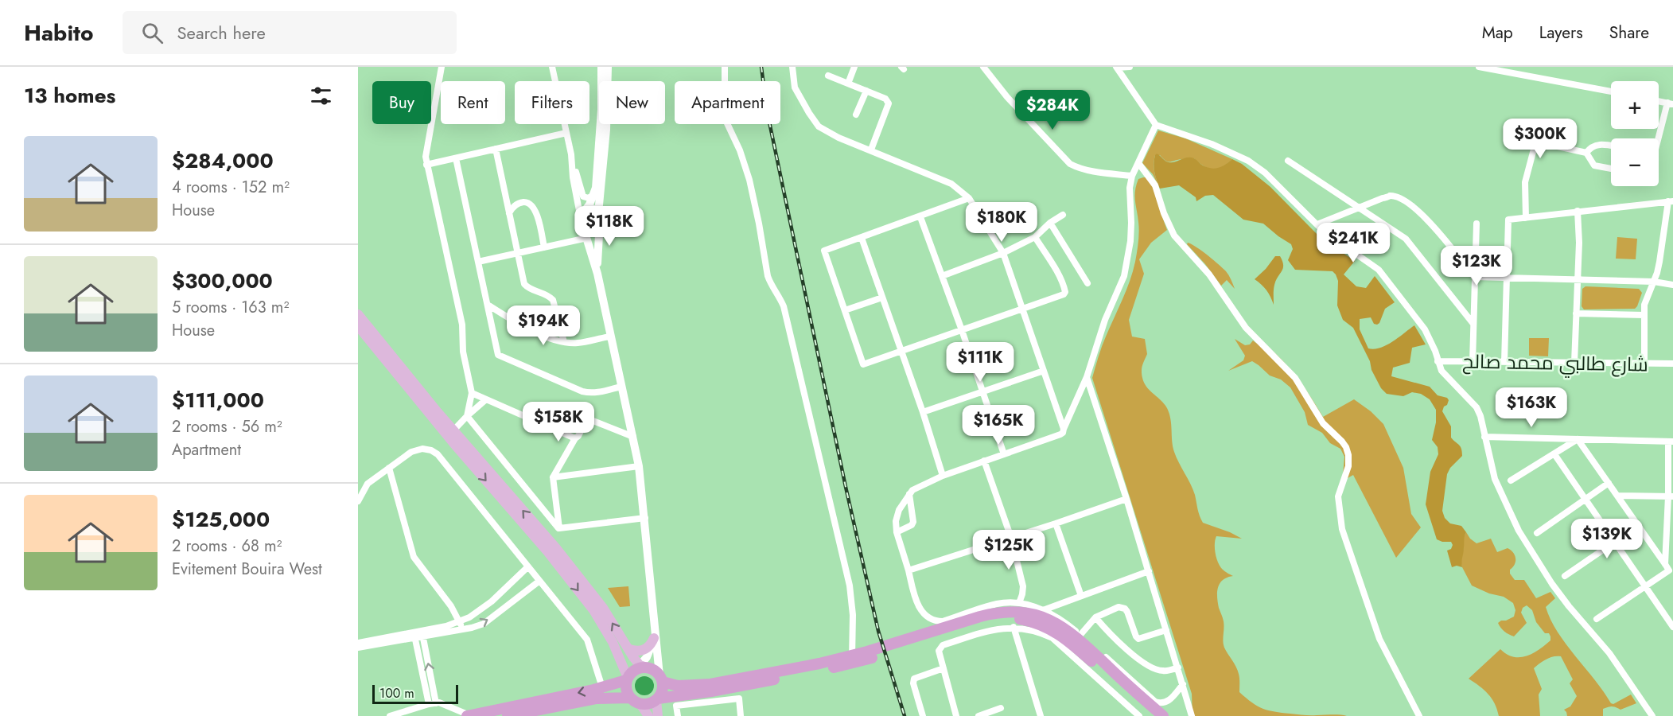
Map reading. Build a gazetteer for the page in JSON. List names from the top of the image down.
{
  "streets": {
    "street": ["شارع طالبي محمد صالح"]
  },
  "scale_bar": "100 m",
  "page": {
    "header": "Habito",
    "search": "Search here",
    "nav": ["Map", "Layers", "Share"],
    "heading": "13 homes",
    "map_buttons": ["+", "−"],
    "chip": [
      "Buy",
      "Rent",
      "Filters",
      "New",
      "Apartment"
    ],
    "price": [
      "$284K",
      "$300K",
      "$180K",
      "$118K",
      "$241K",
      "$123K",
      "$194K",
      "$111K",
      "$163K",
      "$158K",
      "$165K",
      "$139K",
      "$125K"
    ],
    "list": [
      {
        "name": "$284,000",
        "note": "4 rooms · 152 m² · House"
      },
      {
        "name": "$300,000",
        "note": "5 rooms · 163 m² · House"
      },
      {
        "name": "$111,000",
        "note": "2 rooms · 56 m² · Apartment"
      },
      {
        "name": "$125,000",
        "note": "2 rooms · 68 m² · Evitement Bouira West"
      }
    ],
    "scale": "100 m"
  }
}
